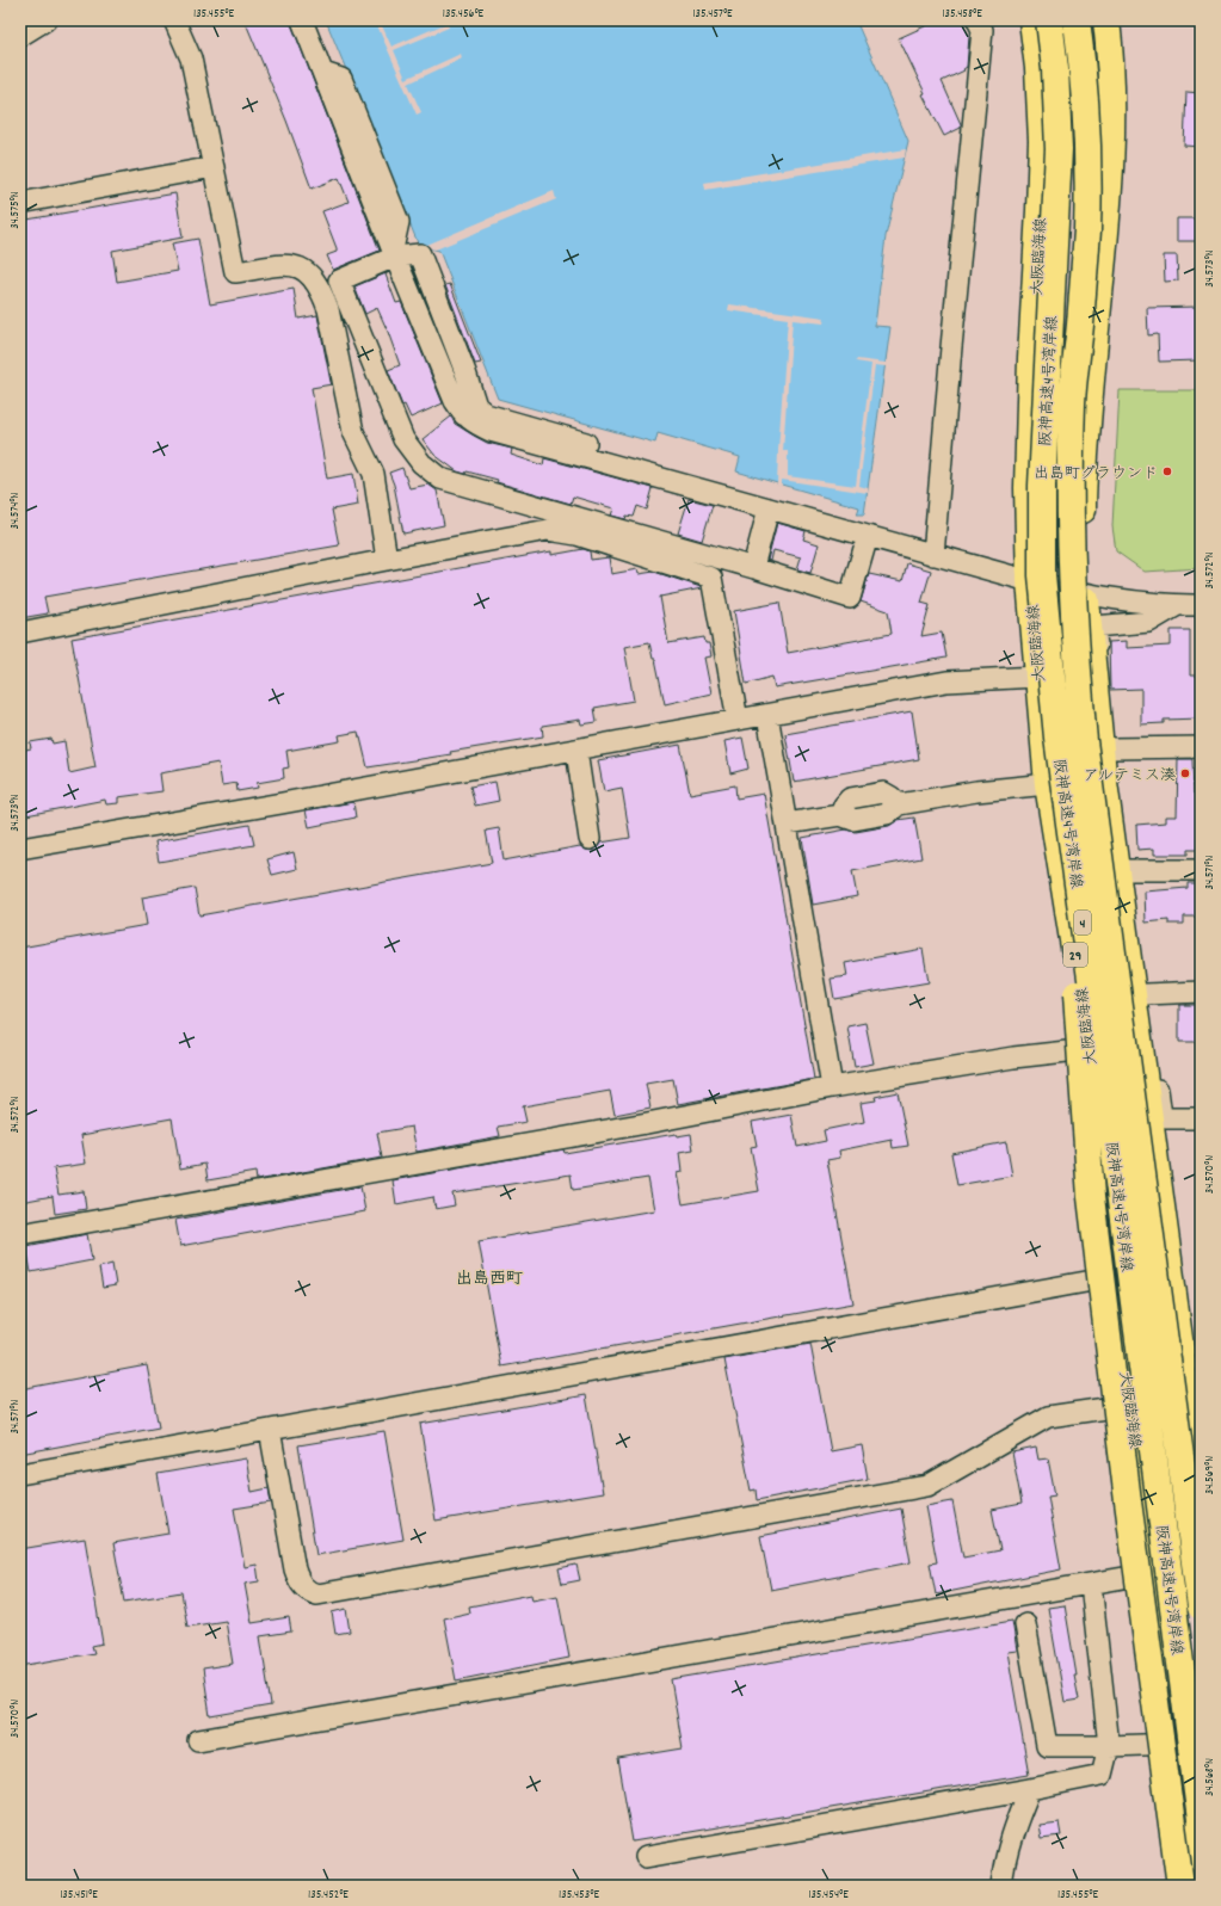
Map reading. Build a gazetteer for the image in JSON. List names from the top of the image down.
{
  "streets": {
    "main road": [
      "大阪臨海線",
      "阪神高速4号湾岸線",
      "4",
      "29"
    ]
  },
  "districts": ["出島西町"],
  "places": ["出島町グラウンド", "アルテミス湊"],
  "coordinates": [
    "135.455°E",
    "135.456°E",
    "135.457°E",
    "135.458°E",
    "34.575°N",
    "34.573°N",
    "34.574°N",
    "34.572°N",
    "34.571°N",
    "34.570°N",
    "34.569°N",
    "34.568°N",
    "135.451°E",
    "135.452°E",
    "135.453°E",
    "135.454°E"
  ]
}
